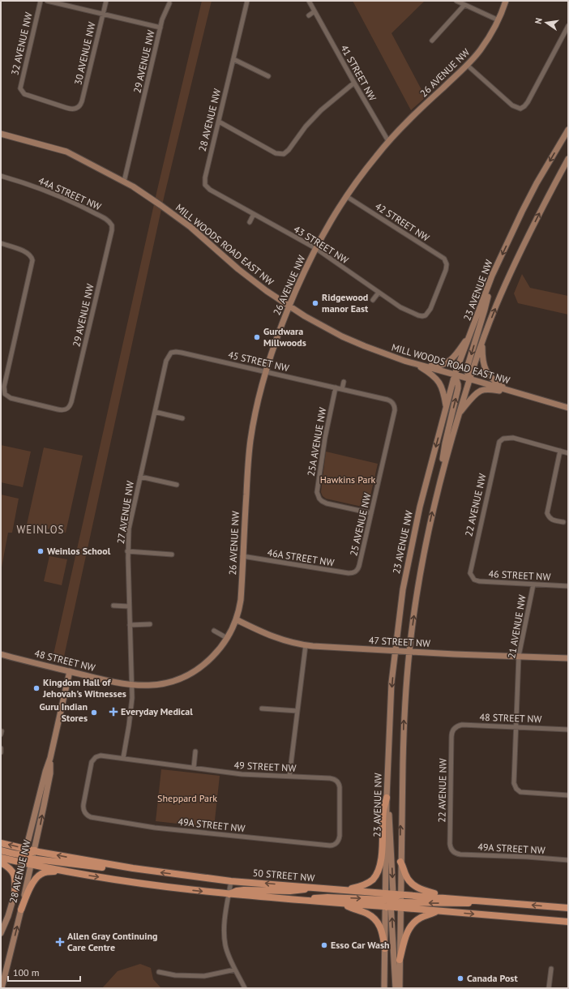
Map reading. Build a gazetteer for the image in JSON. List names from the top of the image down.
{
  "streets": {
    "main road": ["50 STREET NW"],
    "street": [
      "32 AVENUE NW",
      "30 AVENUE NW",
      "29 AVENUE NW",
      "41 STREET NW",
      "26 AVENUE NW",
      "28 AVENUE NW",
      "44A STREET NW",
      "42 STREET NW",
      "MILL WOODS ROAD EAST NW",
      "43 STREET NW",
      "23 AVENUE NW",
      "45 STREET NW",
      "25A AVENUE NW",
      "22 AVENUE NW",
      "27 AVENUE NW",
      "25 AVENUE NW",
      "46A STREET NW",
      "46 STREET NW",
      "21 AVENUE NW",
      "47 STREET NW",
      "48 STREET NW",
      "49 STREET NW",
      "49A STREET NW"
    ]
  },
  "crossings": [
    ["32 AVENUE NW", "30 AVENUE NW"],
    ["29 AVENUE NW", "44A STREET NW"],
    ["29 AVENUE NW", "MILL WOODS ROAD EAST NW"],
    ["41 STREET NW", "26 AVENUE NW"],
    ["26 AVENUE NW", "42 STREET NW"],
    ["26 AVENUE NW", "MILL WOODS ROAD EAST NW"],
    ["26 AVENUE NW", "43 STREET NW"],
    ["26 AVENUE NW", "45 STREET NW"],
    ["26 AVENUE NW", "46A STREET NW"],
    ["26 AVENUE NW", "47 STREET NW"],
    ["26 AVENUE NW", "48 STREET NW"],
    ["28 AVENUE NW", "43 STREET NW"],
    ["28 AVENUE NW", "48 STREET NW"],
    ["28 AVENUE NW", "50 STREET NW"],
    ["42 STREET NW", "43 STREET NW"],
    ["MILL WOODS ROAD EAST NW", "23 AVENUE NW"],
    ["23 AVENUE NW", "47 STREET NW"],
    ["23 AVENUE NW", "50 STREET NW"],
    ["45 STREET NW", "25A AVENUE NW"],
    ["45 STREET NW", "27 AVENUE NW"],
    ["45 STREET NW", "25 AVENUE NW"],
    ["25A AVENUE NW", "25 AVENUE NW"],
    ["22 AVENUE NW", "46 STREET NW"],
    ["22 AVENUE NW", "48 STREET NW"],
    ["22 AVENUE NW", "49A STREET NW"],
    ["27 AVENUE NW", "48 STREET NW"],
    ["27 AVENUE NW", "49 STREET NW"],
    ["25 AVENUE NW", "46A STREET NW"],
    ["46 STREET NW", "21 AVENUE NW"],
    ["21 AVENUE NW", "47 STREET NW"],
    ["21 AVENUE NW", "48 STREET NW"],
    ["49 STREET NW", "49A STREET NW"]
  ],
  "districts": ["WEINLOS"],
  "parks": ["Hawkins Park", "Sheppard Park"],
  "places": {
    "other": [
      "Ridgewood manor East",
      "Gurdwara Millwoods",
      "Weinlos School",
      "Kingdom Hall of Jehovah's Witnesses",
      "Guru Indian Stores",
      "Esso Car Wash",
      "Canada Post"
    ],
    "health": ["Everyday Medical", "Allen Gray Continuing Care Centre"]
  },
  "scale_bar": "100 m",
  "north": "left"
}
